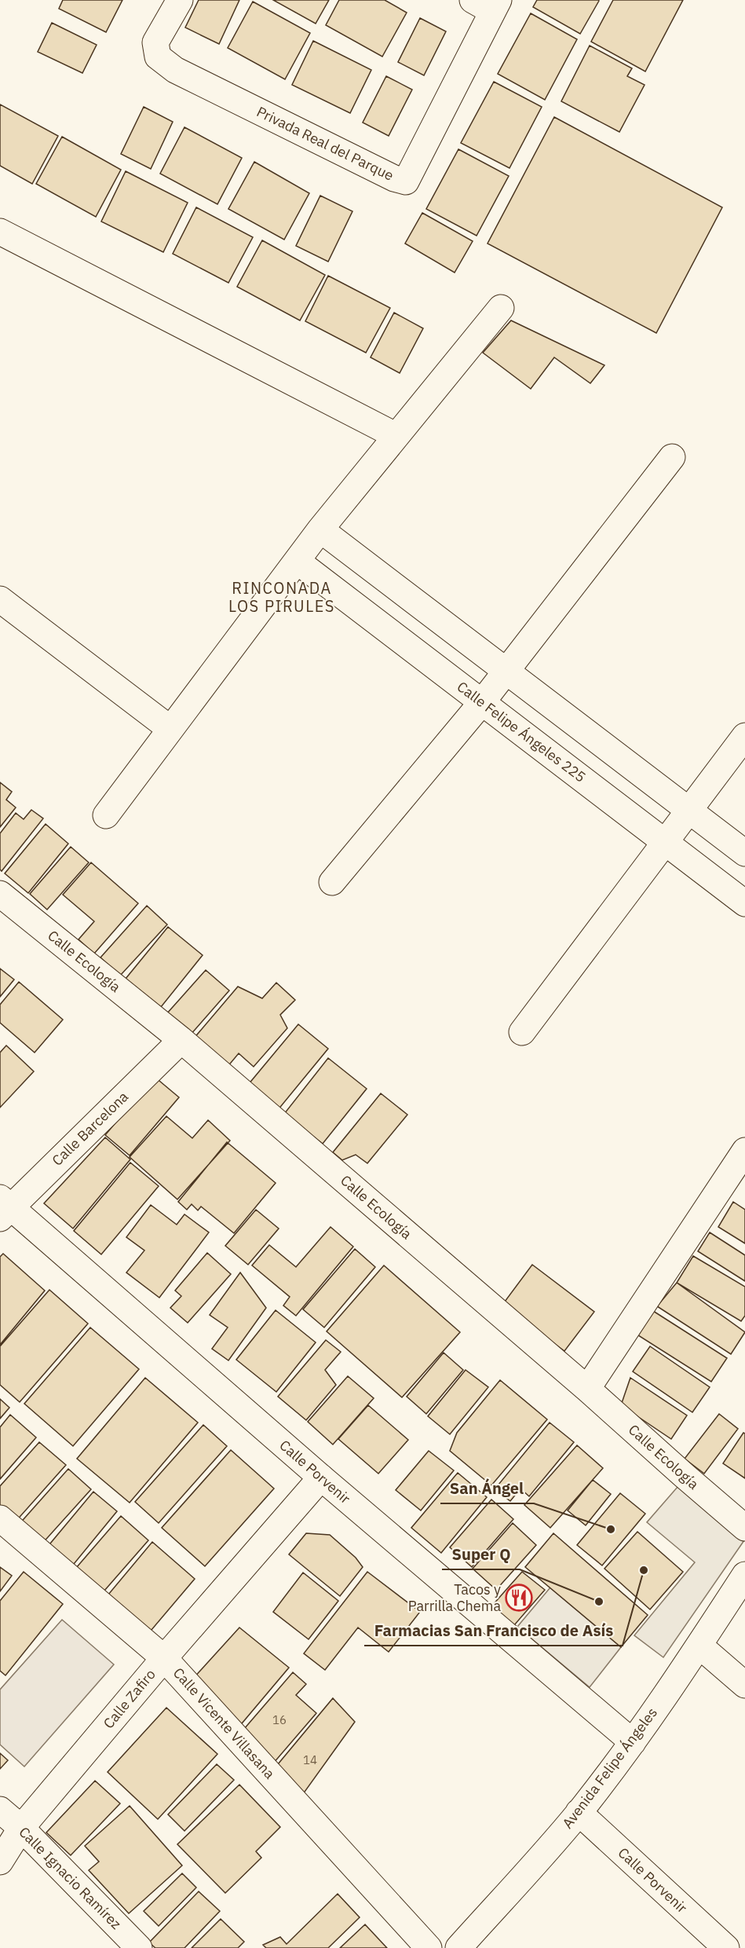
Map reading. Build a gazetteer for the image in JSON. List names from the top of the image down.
{
  "streets": {
    "street": [
      "Privada Real del Parque",
      "Calle Felipe Ángeles 225",
      "Calle Ecología",
      "Calle Barcelona",
      "Calle Porvenir",
      "Calle Zafiro",
      "Calle Vicente Villasana",
      "Avenida Felipe Ángeles",
      "Calle Ignacio Ramírez"
    ]
  },
  "crossings": [
    ["Calle Ecología", "Calle Barcelona"],
    ["Calle Barcelona", "Calle Porvenir"],
    ["Calle Porvenir", "Calle Zafiro"],
    ["Calle Porvenir", "Avenida Felipe Ángeles"],
    ["Calle Zafiro", "Calle Vicente Villasana"],
    ["Calle Zafiro", "Calle Ignacio Ramírez"]
  ],
  "districts": ["RINCONADA LOS PIRULES"],
  "places": {
    "other": ["San Ángel", "Farmacias San Francisco de Asís", "Super Q"],
    "restaurant": ["Tacos y Parrilla Chema"]
  },
  "house_numbers": ["16", "14"]
}
